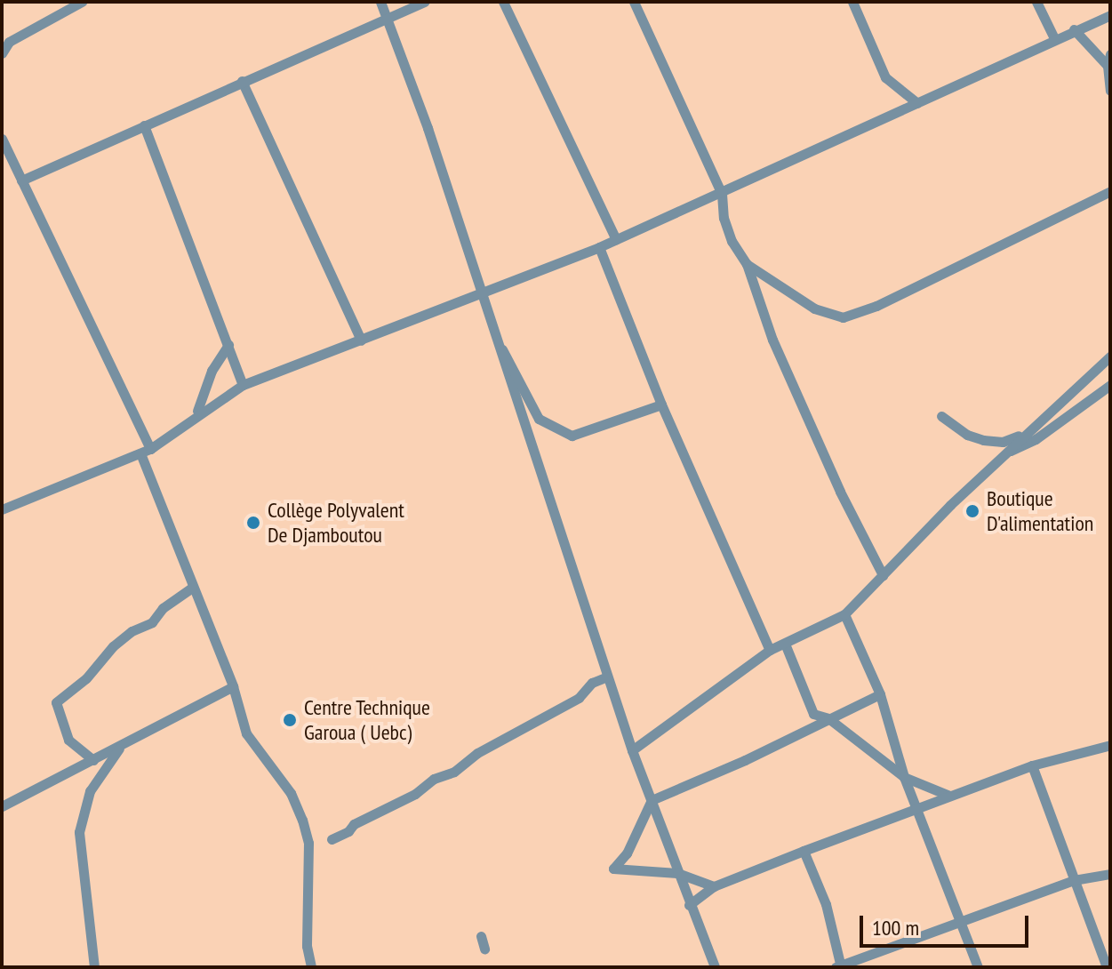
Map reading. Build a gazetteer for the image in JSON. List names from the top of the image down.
{
  "places": ["Boutique D'alimentation", "Collège Polyvalent De Djamboutou", "Centre Technique Garoua ( Uebc)"],
  "scale_bar": "100 m"
}
